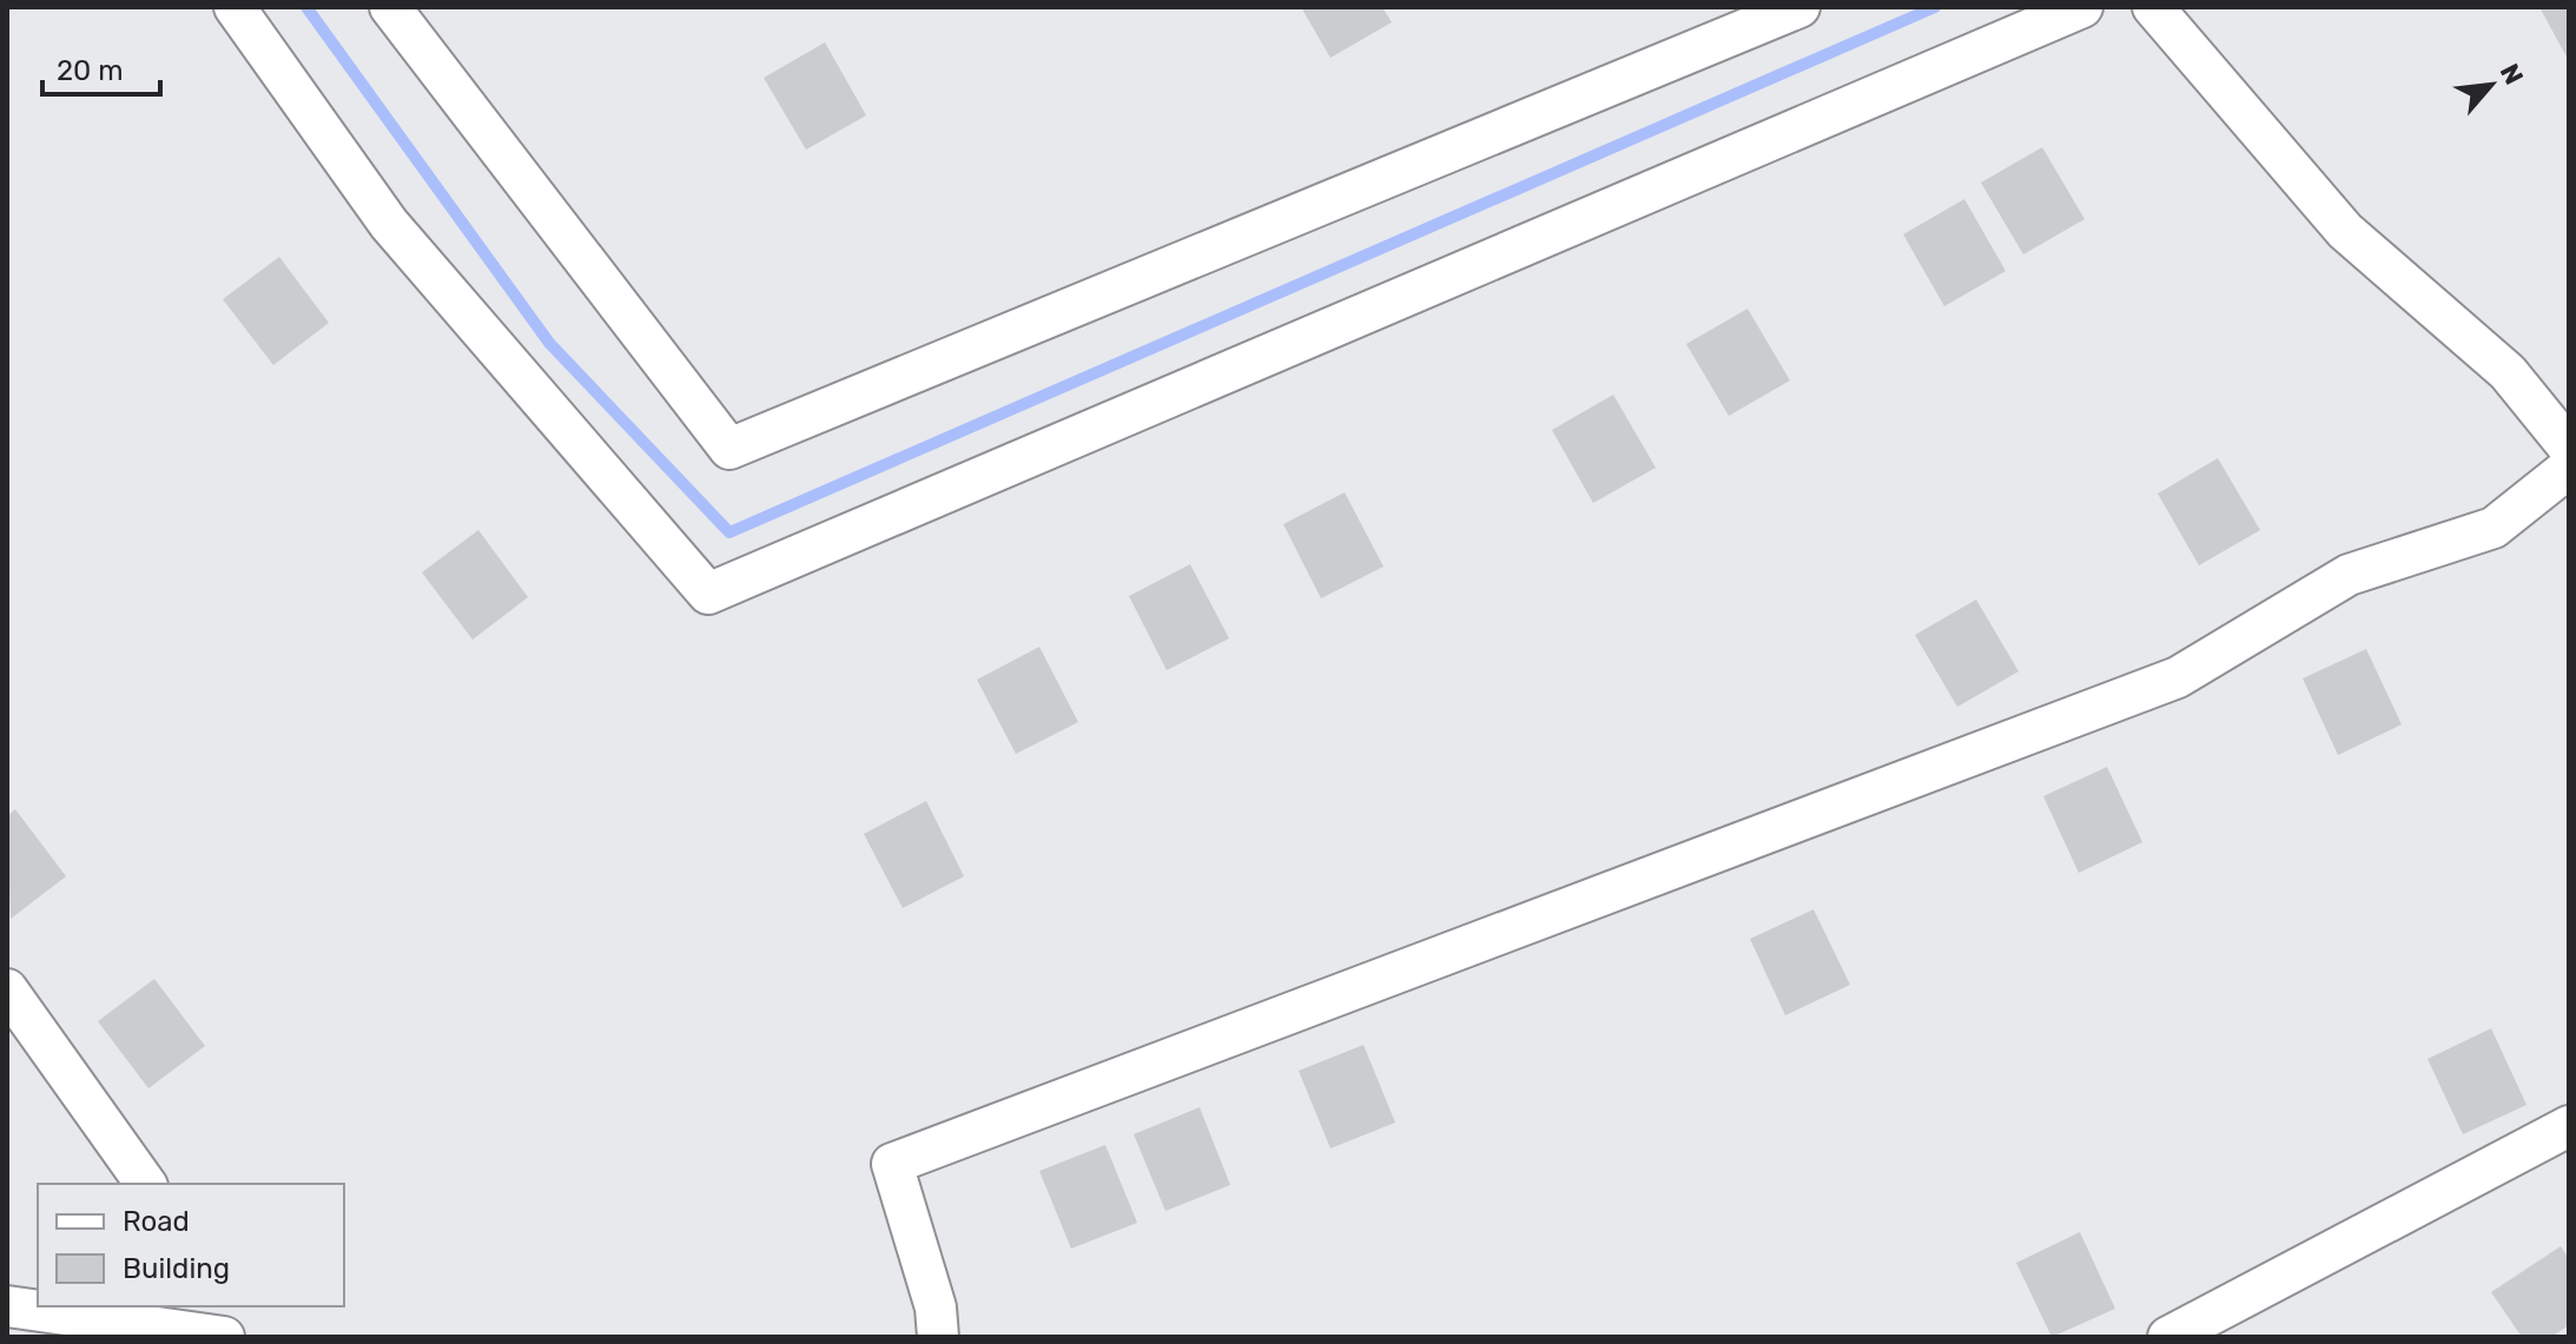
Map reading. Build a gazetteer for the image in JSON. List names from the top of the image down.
{
  "legend": ["Road", "Building"],
  "scale_bar": "20 m",
  "north": "top right"
}
